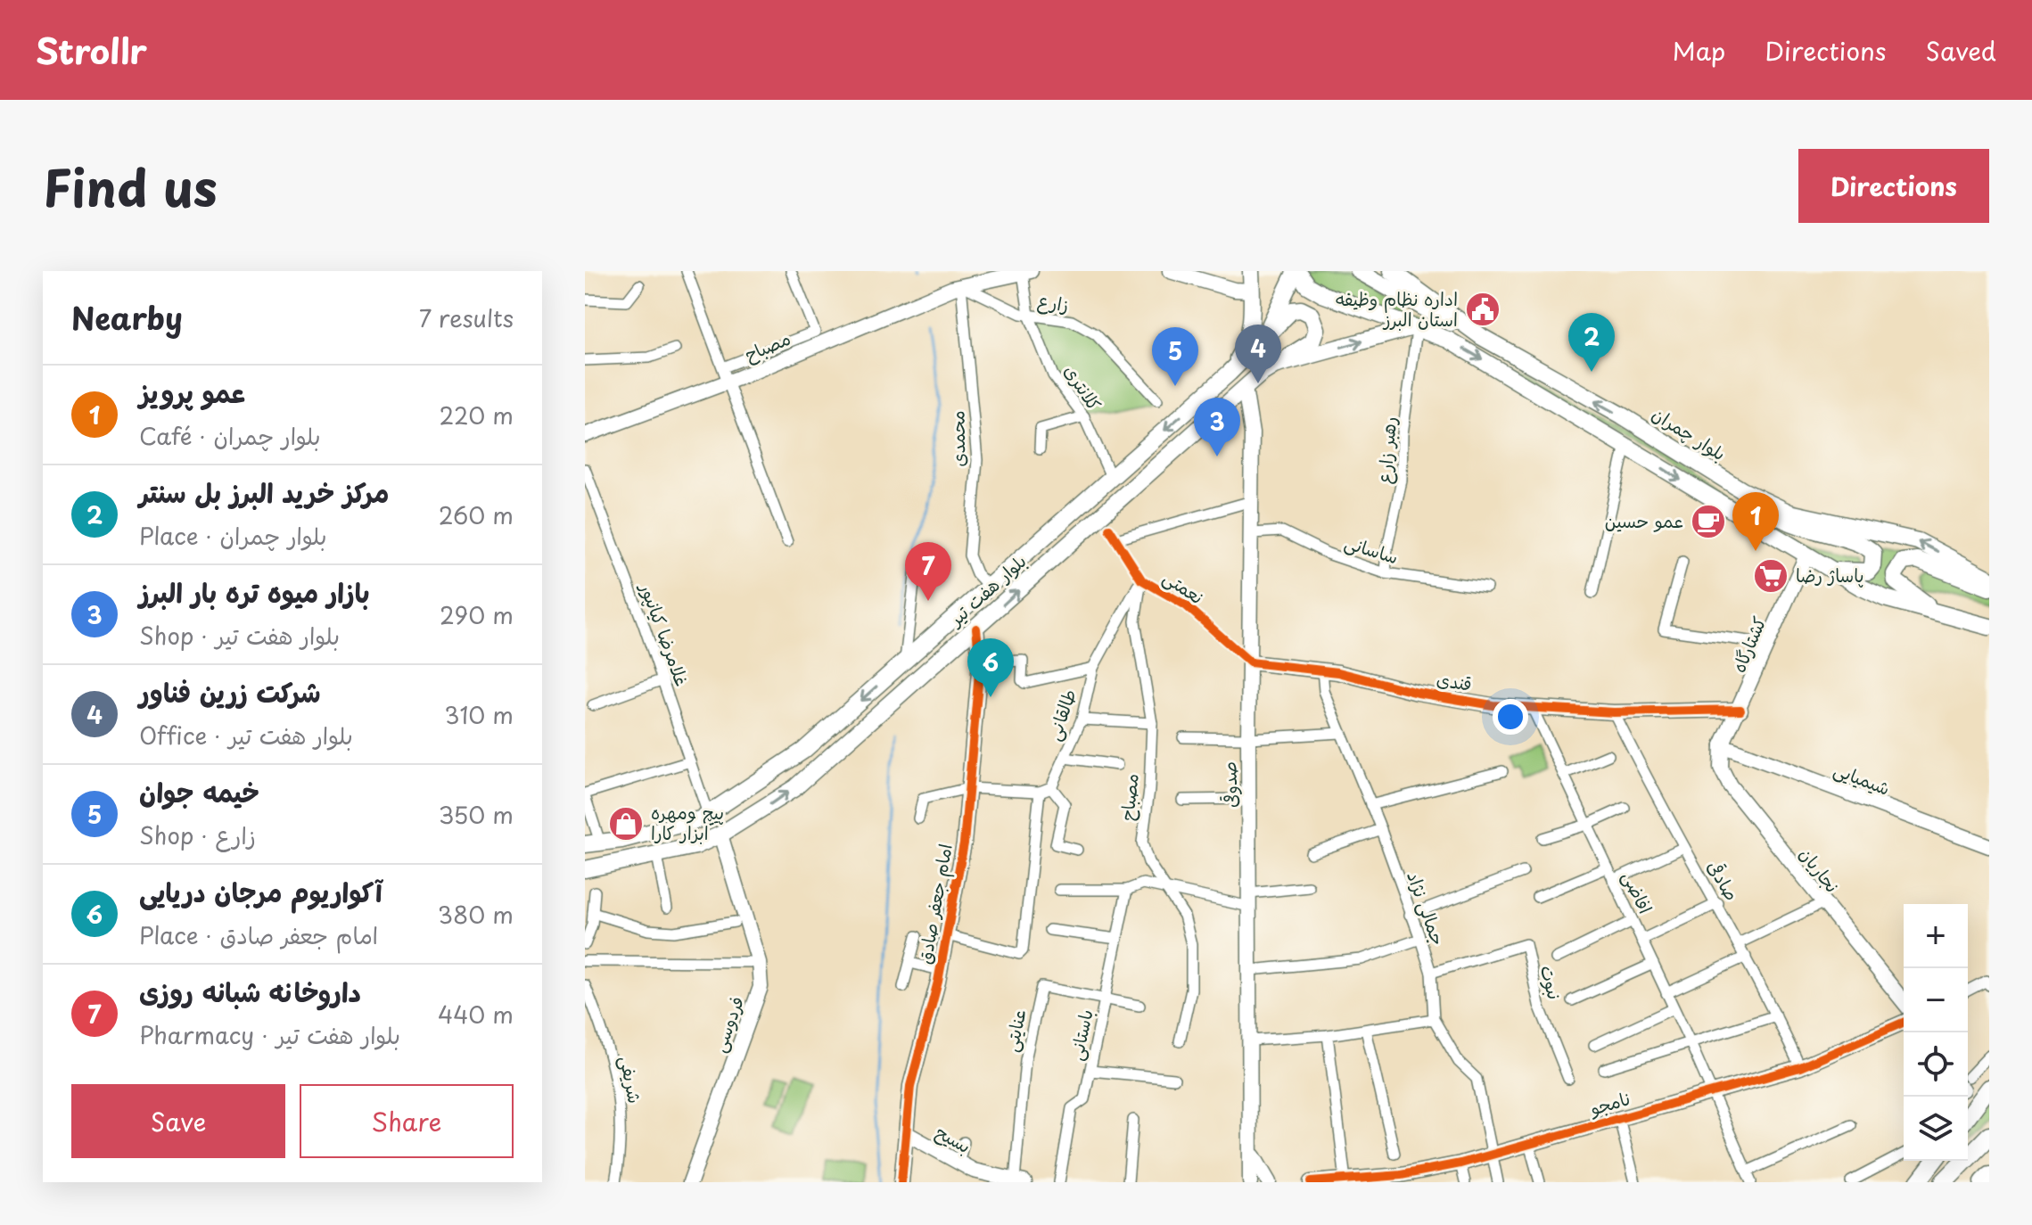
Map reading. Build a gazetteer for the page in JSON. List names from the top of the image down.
{
  "streets": {
    "main road": ["بلوار چمران", "بلوار هفت تیر"],
    "street": [
      "زارع",
      "مصباح",
      "کلانتری",
      "محمدی",
      "رهبر زارع",
      "ساسانی",
      "نعمتی",
      "غلامرضا کیانپور",
      "کشتارگاه",
      "قندی",
      "طالقانی",
      "شیمیایی",
      "صدوقی",
      "نجاریان",
      "صادقی",
      "افاضی",
      "امام جعفر صادق",
      "جمالی نژاد",
      "نبوت",
      "فردوسی",
      "عنایتی",
      "باستانی",
      "شریفی",
      "نامجو",
      "بسیح"
    ]
  },
  "crossings": [
    ["زارع", "مصباح"],
    ["زارع", "کلانتری"],
    ["زارع", "محمدی"],
    ["مصباح", "کلانتری"],
    ["مصباح", "محمدی"],
    ["مصباح", "نعمتی"],
    ["مصباح", "طالقانی"],
    ["کلانتری", "بلوار هفت تیر"],
    ["محمدی", "بلوار هفت تیر"],
    ["رهبر زارع", "ساسانی"],
    ["رهبر زارع", "بلوار هفت تیر"],
    ["ساسانی", "صدوقی"],
    ["نعمتی", "قندی"],
    ["نعمتی", "طالقانی"],
    ["نعمتی", "صدوقی"],
    ["بلوار هفت تیر", "غلامرضا کیانپور"],
    ["بلوار هفت تیر", "صدوقی"],
    ["بلوار هفت تیر", "امام جعفر صادق"],
    ["بلوار هفت تیر", "فردوسی"],
    ["کشتارگاه", "قندی"],
    ["کشتارگاه", "شیمیایی"],
    ["کشتارگاه", "نجاریان"],
    ["قندی", "صدوقی"],
    ["قندی", "صادقی"],
    ["قندی", "افاضی"],
    ["قندی", "جمالی نژاد"],
    ["شیمیایی", "نجاریان"],
    ["صادقی", "نامجو"],
    ["افاضی", "نامجو"],
    ["امام جعفر صادق", "بسیح"],
    ["جمالی نژاد", "نبوت"],
    ["جمالی نژاد", "نامجو"],
    ["عنایتی", "باستانی"],
    ["عنایتی", "بسیح"]
  ],
  "places": {
    "public building": ["اداره نظام وظیفه استان البرز"],
    "cafe": ["عمو حسین"],
    "supermarket": ["پاساژ رضا"],
    "shop": ["پیچ ومهره ابزار کارا"]
  },
  "page": {
    "header": "Strollr",
    "nav": ["Map", "Directions", "Saved"],
    "title": "Find us",
    "buttons": [
      "Directions",
      ["Save", "Share"]
    ],
    "heading": ["Nearby", "7 results"],
    "pins": [
      "2",
      "4",
      "5",
      "3",
      "1",
      "7",
      "6"
    ],
    "list": [
      {
        "mark": "1",
        "name": "عمو پرویز",
        "note": "Café · بلوار چمران",
        "value": "220 m"
      },
      {
        "mark": "2",
        "name": "مرکز خرید البرز بل سنتر",
        "note": "Place · بلوار چمران",
        "value": "260 m"
      },
      {
        "mark": "3",
        "name": "بازار میوه تره بار البرز",
        "note": "Shop · بلوار هفت تیر",
        "value": "290 m"
      },
      {
        "mark": "4",
        "name": "شرکت زرین فناور",
        "note": "Office · بلوار هفت تیر",
        "value": "310 m"
      },
      {
        "mark": "5",
        "name": "خیمه جوان",
        "note": "Shop · زارع",
        "value": "350 m"
      },
      {
        "mark": "6",
        "name": "آکواریوم مرجان دریایی",
        "note": "Place · امام جعفر صادق",
        "value": "380 m"
      },
      {
        "mark": "7",
        "name": "داروخانه شبانه روزی",
        "note": "Pharmacy · بلوار هفت تیر",
        "value": "440 m"
      }
    ],
    "map_buttons": ["+", "−"]
  }
}
